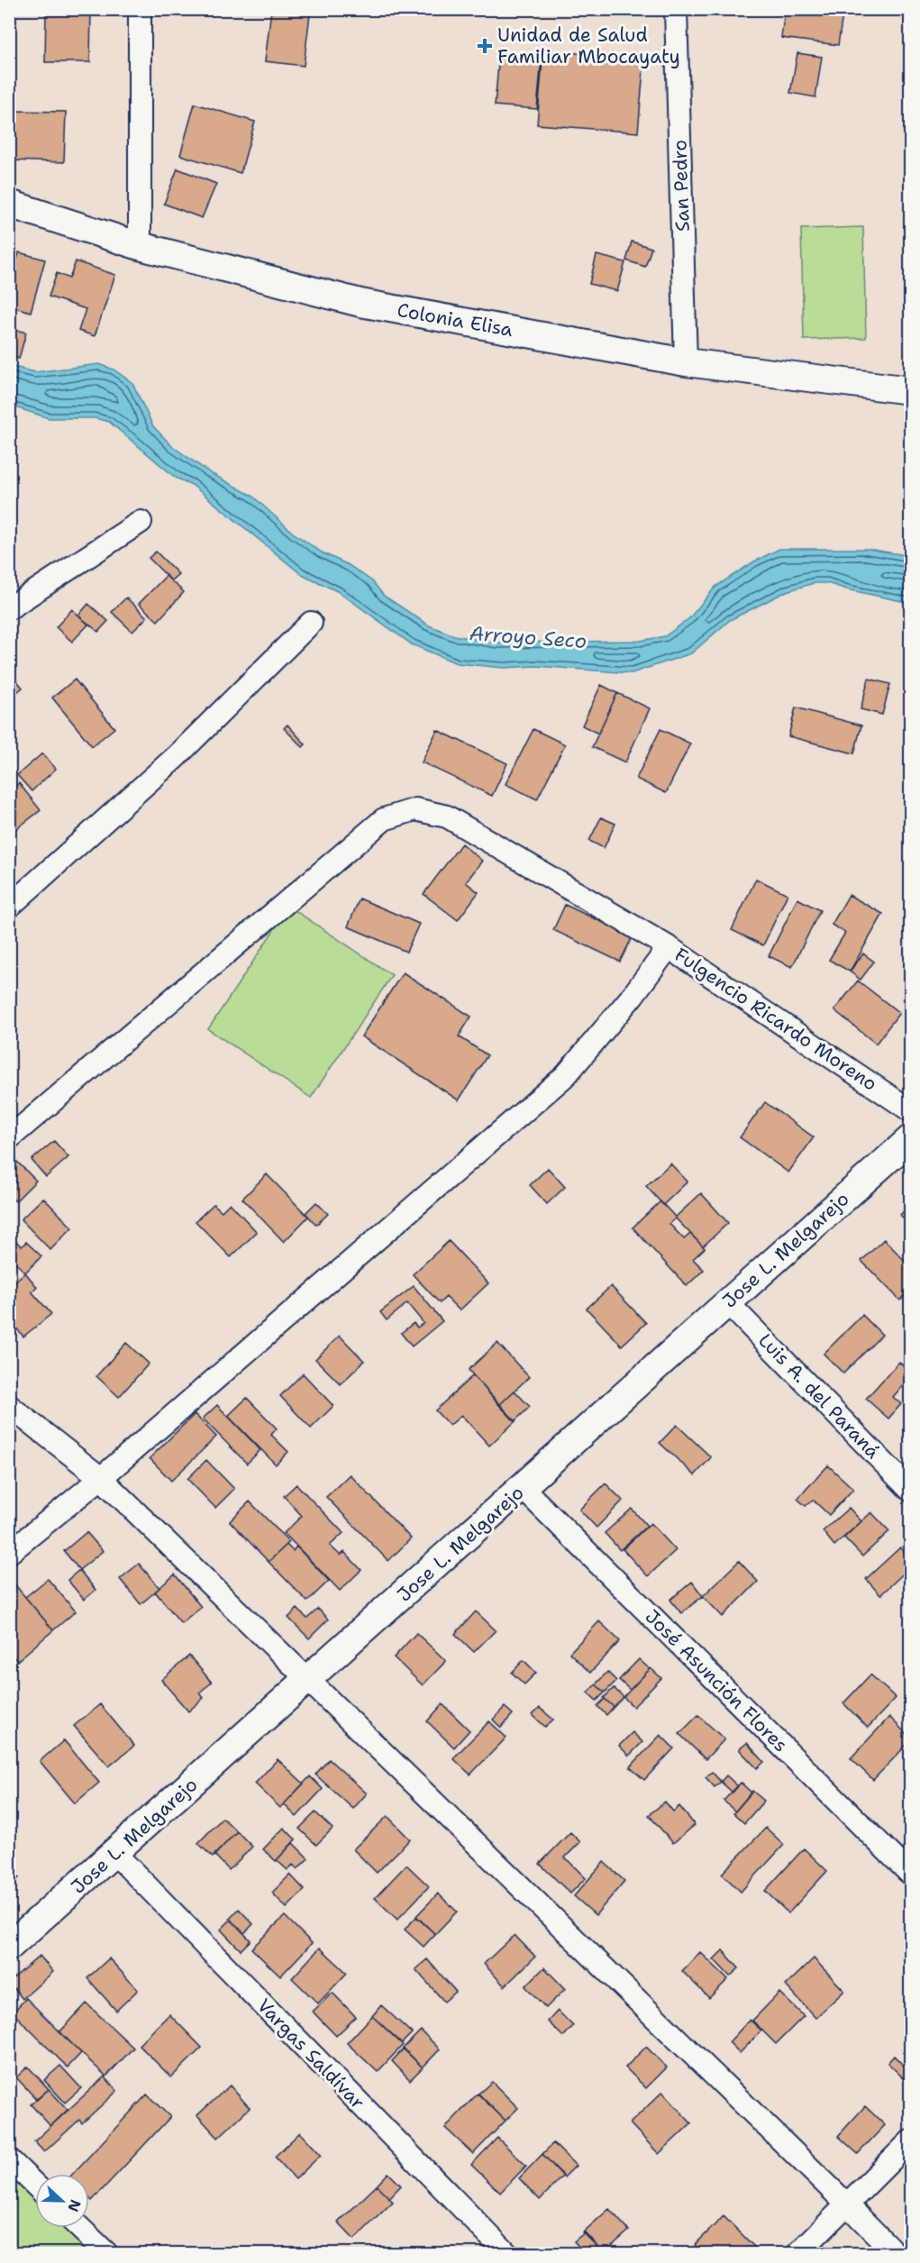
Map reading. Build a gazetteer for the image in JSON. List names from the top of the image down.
{
  "streets": {
    "street": [
      "San Pedro",
      "Colonia Elisa",
      "Fulgencio Ricardo Moreno",
      "Jose L. Melgarejo",
      "Luis A. del Paraná",
      "José Asunción Flores",
      "Vargas Saldívar"
    ]
  },
  "crossings": [
    ["San Pedro", "Colonia Elisa"],
    ["Jose L. Melgarejo", "Luis A. del Paraná"],
    ["Jose L. Melgarejo", "José Asunción Flores"],
    ["Jose L. Melgarejo", "Vargas Saldívar"]
  ],
  "water": ["Arroyo Seco"],
  "places": {
    "health": ["Unidad de Salud Familiar Mbocayaty"]
  },
  "north": "right"
}
